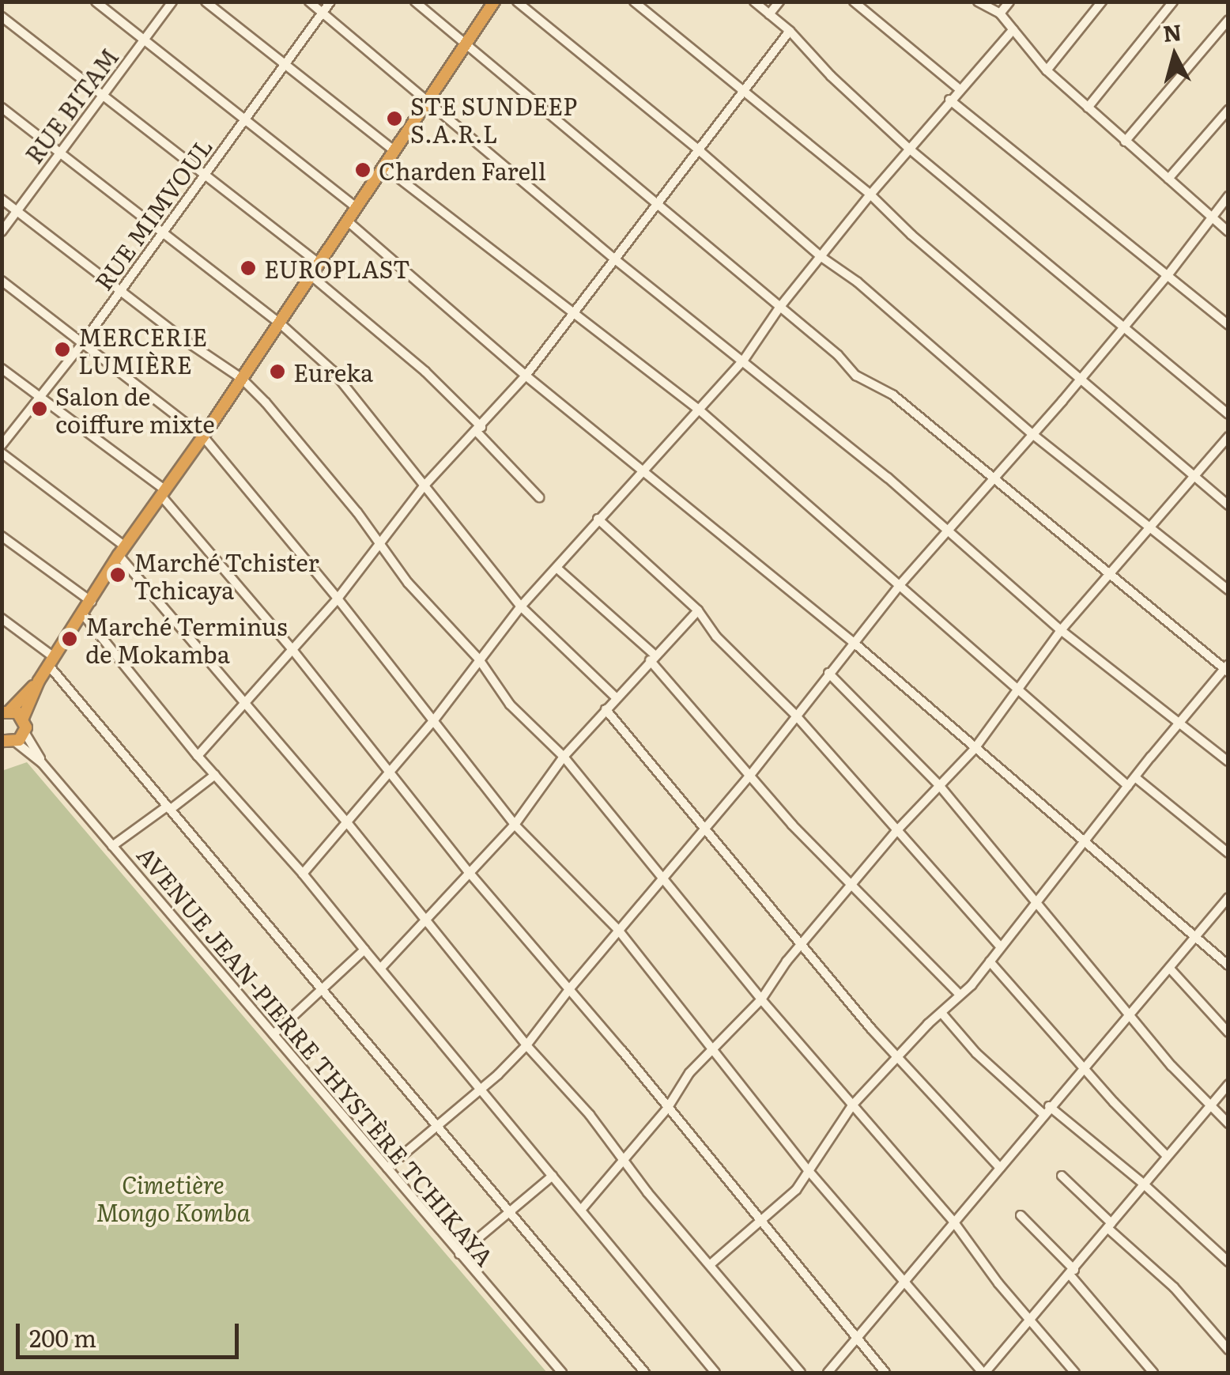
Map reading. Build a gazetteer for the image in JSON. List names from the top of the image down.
{
  "streets": {
    "street": ["RUE BITAM", "RUE MIMVOUL", "AVENUE JEAN-PIERRE THYSTÈRE TCHIKAYA"]
  },
  "parks": ["Cimetière Mongo Komba"],
  "places": [
    "STE SUNDEEP S.A.R.L",
    "Charden Farell",
    "EUROPLAST",
    "MERCERIE LUMIÈRE",
    "Eureka",
    "Salon de coiffure mixte",
    "Marché Tchister Tchicaya",
    "Marché Terminus de Mokamba"
  ],
  "scale_bar": "200 m",
  "north": "top"
}
